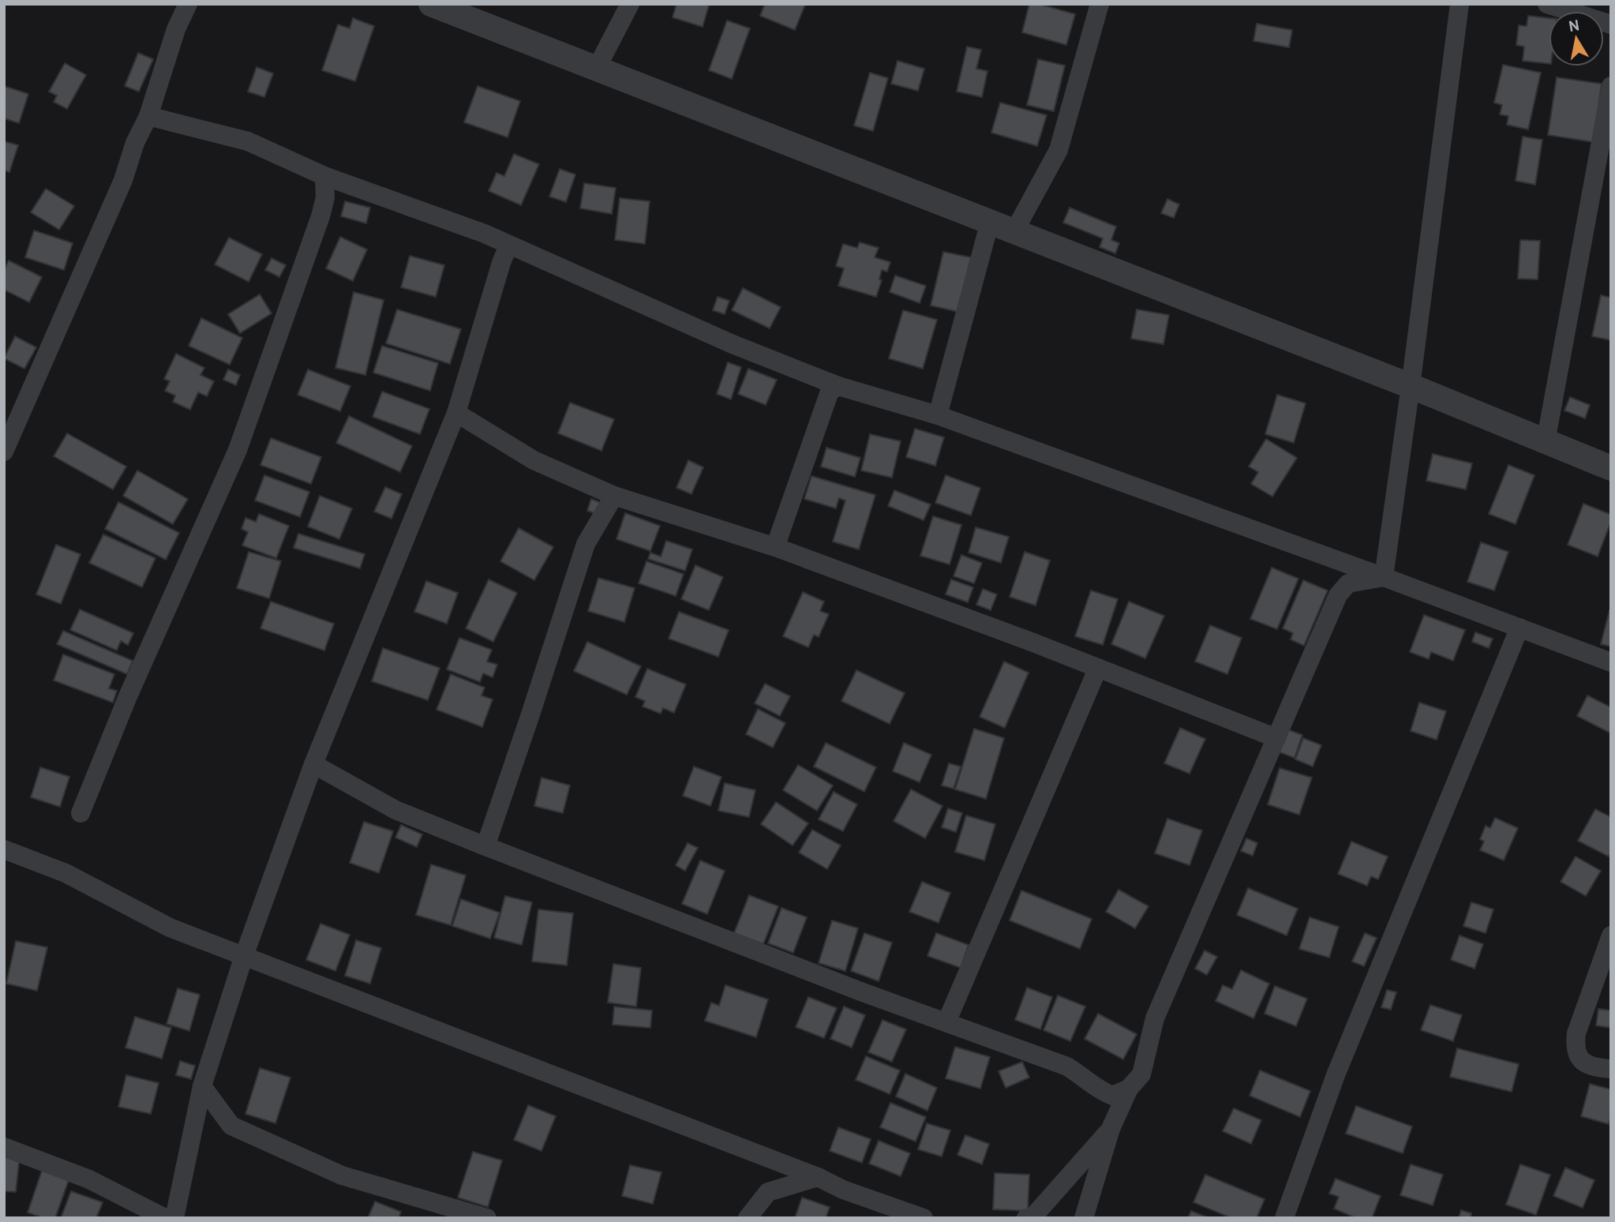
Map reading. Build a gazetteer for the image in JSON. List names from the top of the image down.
{
  "north": "top"
}
